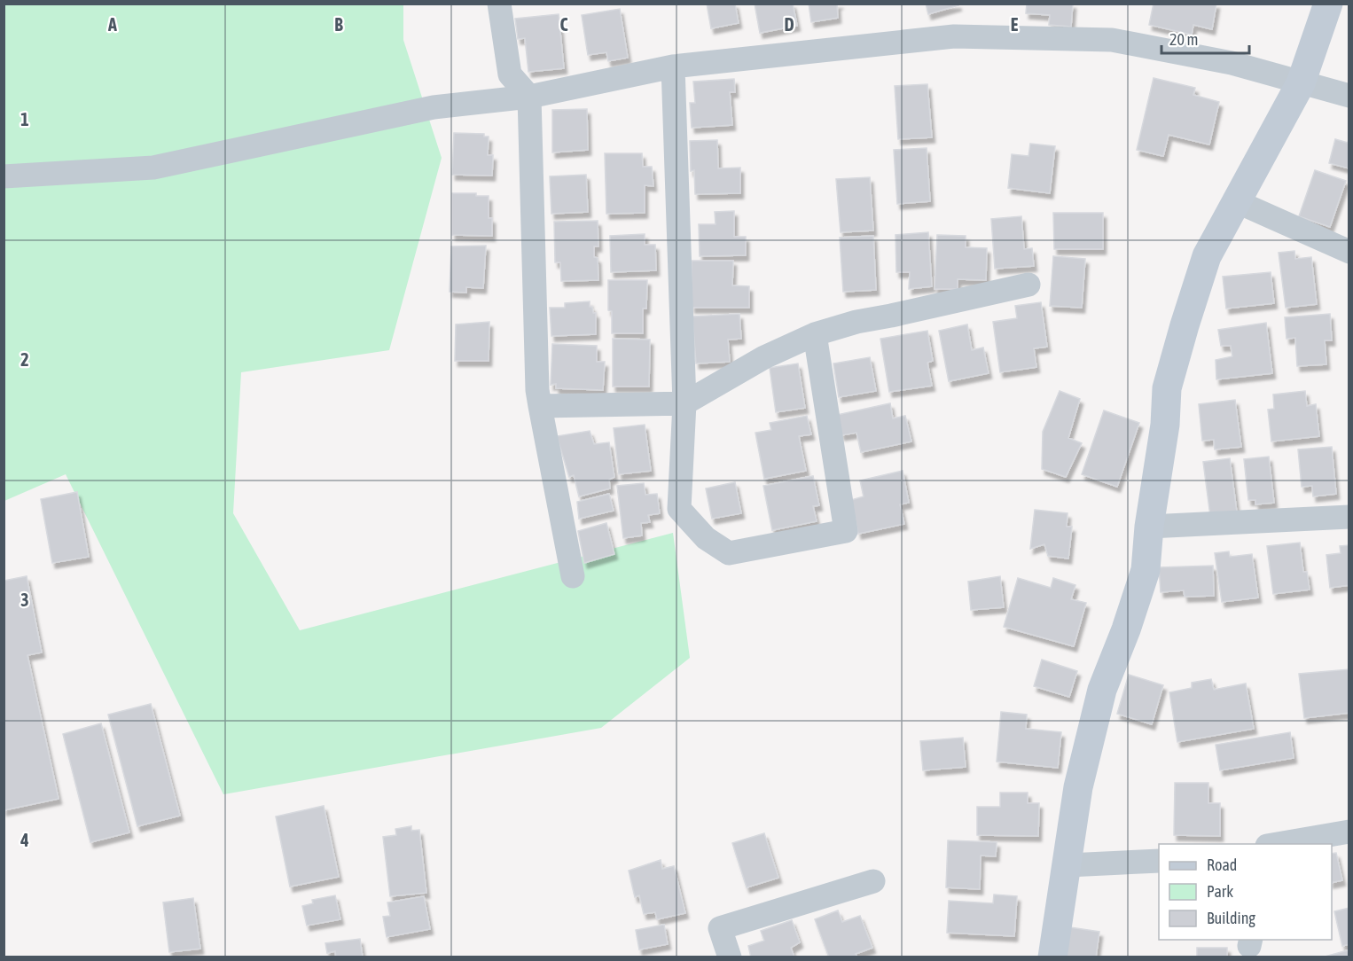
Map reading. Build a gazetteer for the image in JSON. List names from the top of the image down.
{
  "legend": ["Road", "Park", "Building"],
  "scale_bar": "20 m",
  "grid": {
    "columns": [
      "A",
      "B",
      "C",
      "D",
      "E"
    ],
    "rows": [
      "1",
      "2",
      "3",
      "4"
    ]
  }
}
